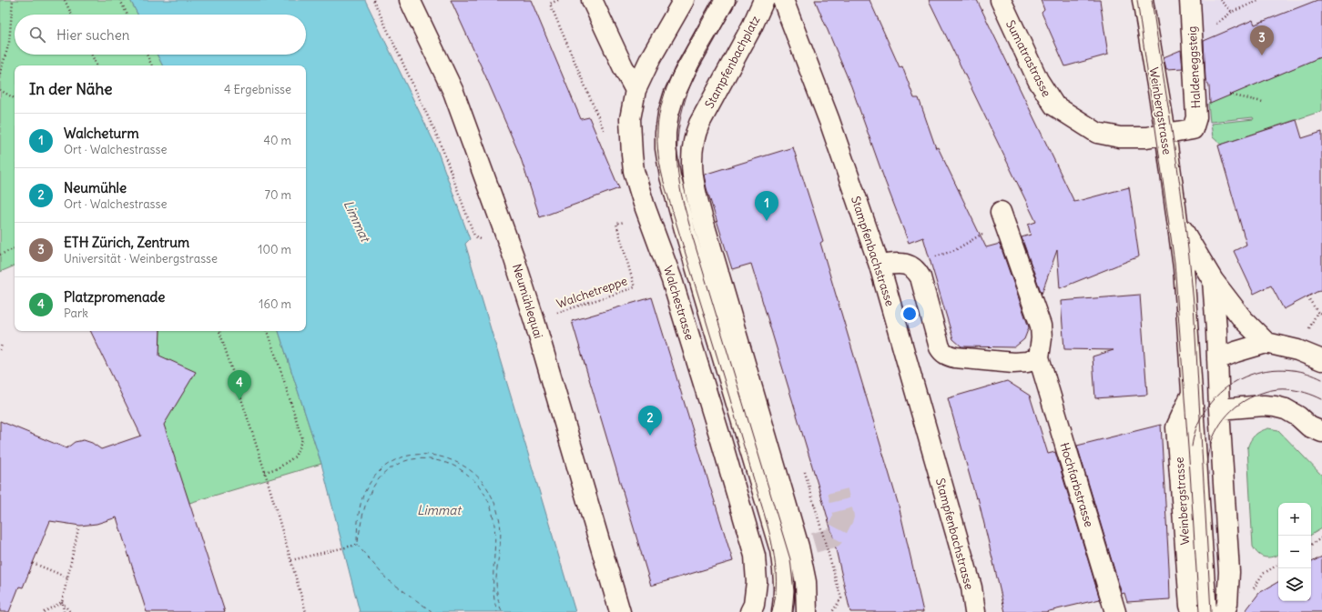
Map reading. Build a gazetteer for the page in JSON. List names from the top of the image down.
{
  "streets": {
    "street": [
      "Sumatrastrasse",
      "Stampfenbachplatz",
      "Haldeneggsteig",
      "Weinbergstrasse",
      "Stampfenbachstrasse",
      "Neumühlequai",
      "Walchestrasse",
      "Hochfarbstrasse"
    ],
    "path": ["Walchetreppe"]
  },
  "crossings": [
    ["Sumatrastrasse", "Haldeneggsteig"],
    ["Sumatrastrasse", "Weinbergstrasse"],
    ["Haldeneggsteig", "Weinbergstrasse"],
    ["Walchetreppe", "Neumühlequai"]
  ],
  "water": ["Limmat"],
  "page": {
    "search": "Hier suchen",
    "pins": [
      "3",
      "1",
      "4",
      "2"
    ],
    "heading": ["In der Nähe", "4 Ergebnisse"],
    "list": [
      {
        "mark": "1",
        "name": "Walcheturm",
        "note": "Ort · Walchestrasse",
        "value": "40 m"
      },
      {
        "mark": "2",
        "name": "Neumühle",
        "note": "Ort · Walchestrasse",
        "value": "70 m"
      },
      {
        "mark": "3",
        "name": "ETH Zürich, Zentrum",
        "note": "Universität · Weinbergstrasse",
        "value": "100 m"
      },
      {
        "mark": "4",
        "name": "Platzpromenade",
        "note": "Park",
        "value": "160 m"
      }
    ],
    "map_buttons": ["+", "−"]
  }
}
